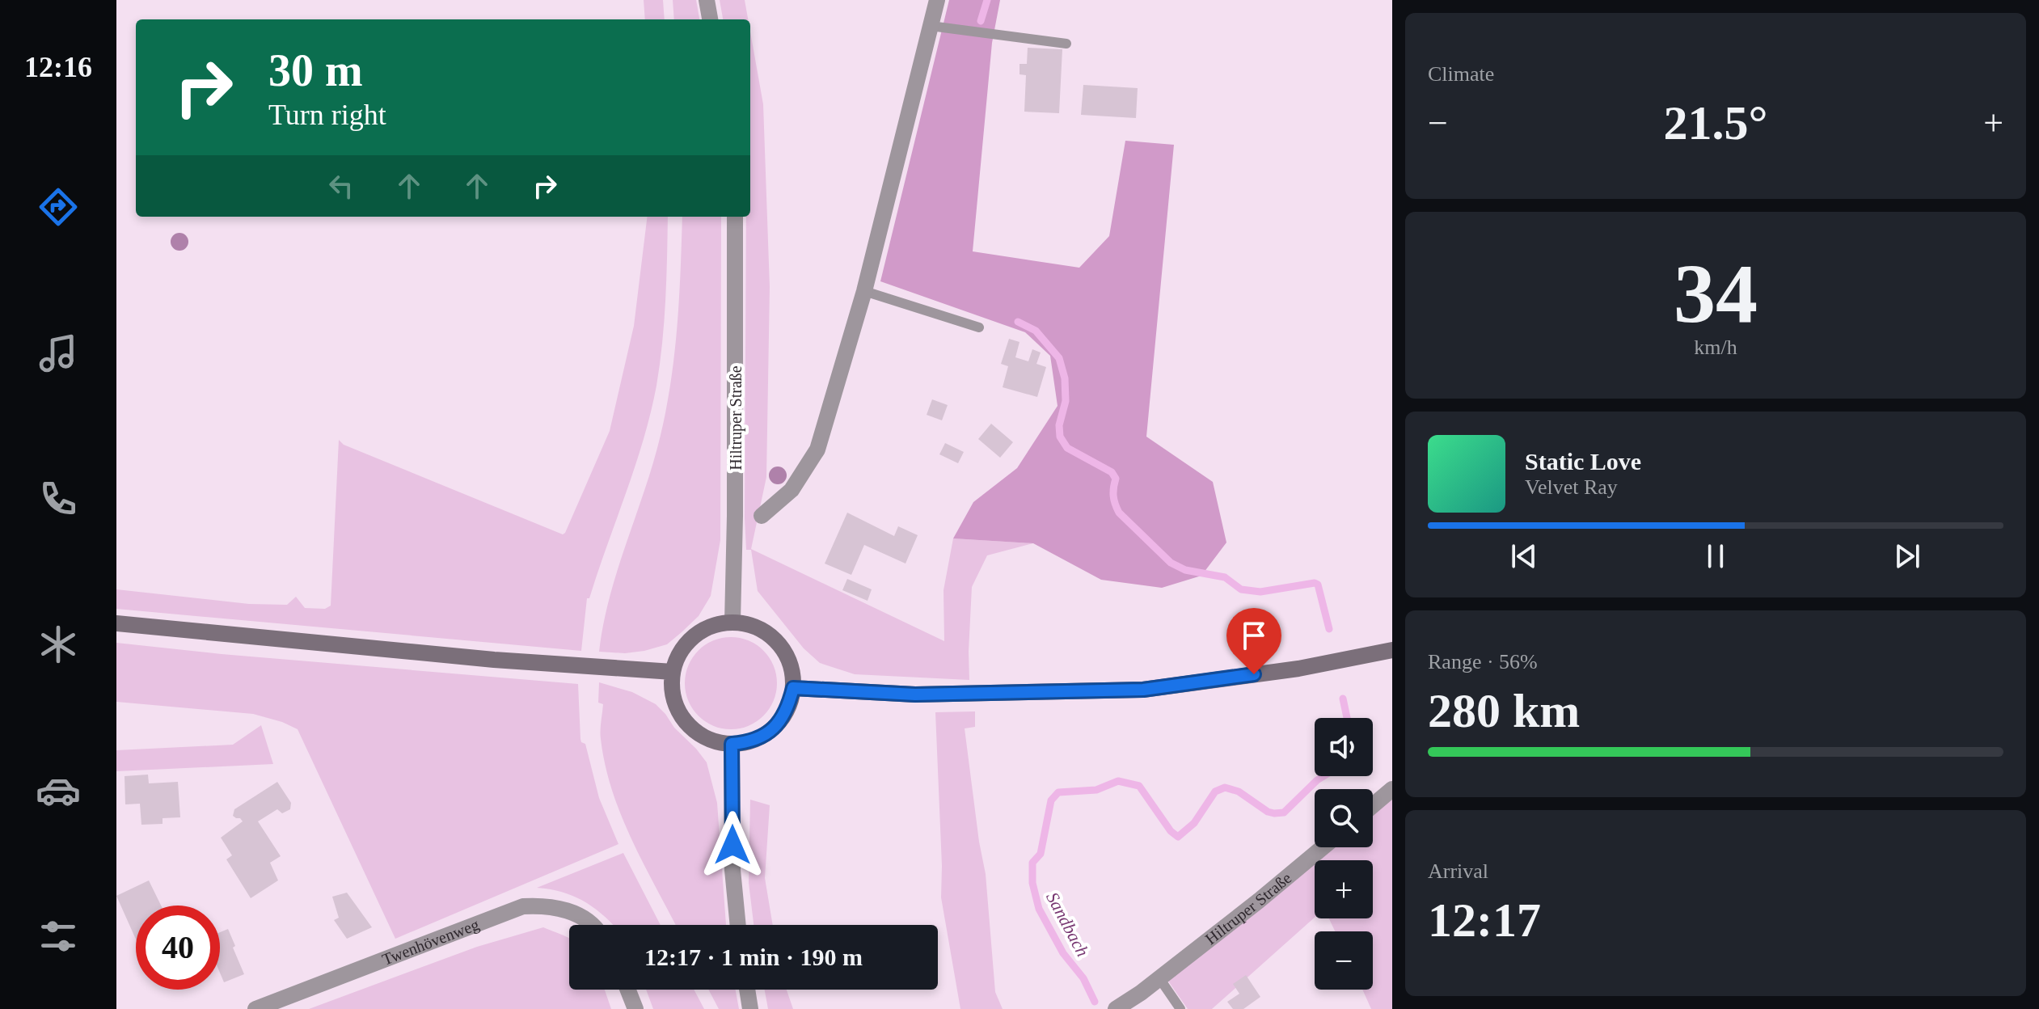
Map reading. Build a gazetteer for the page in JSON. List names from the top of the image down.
{
  "streets": {
    "street": ["Hiltruper Straße", "Twenhövenweg"]
  },
  "water": ["Sandbach"],
  "page": {
    "tabs": "12:16",
    "tile": [
      "Climate",
      ["34", "km/h"],
      ["Range · 56%", "280 km"],
      ["Arrival", "12:17"]
    ],
    "turn": ["30 m", "Turn right"],
    "heat": ["−", "21.5°", "+"],
    "song": ["Static Love", "Velvet Ray"],
    "map_buttons": ["+", "−"],
    "limit": "40",
    "trip": "12:17 · 1 min · 190 m"
  }
}
